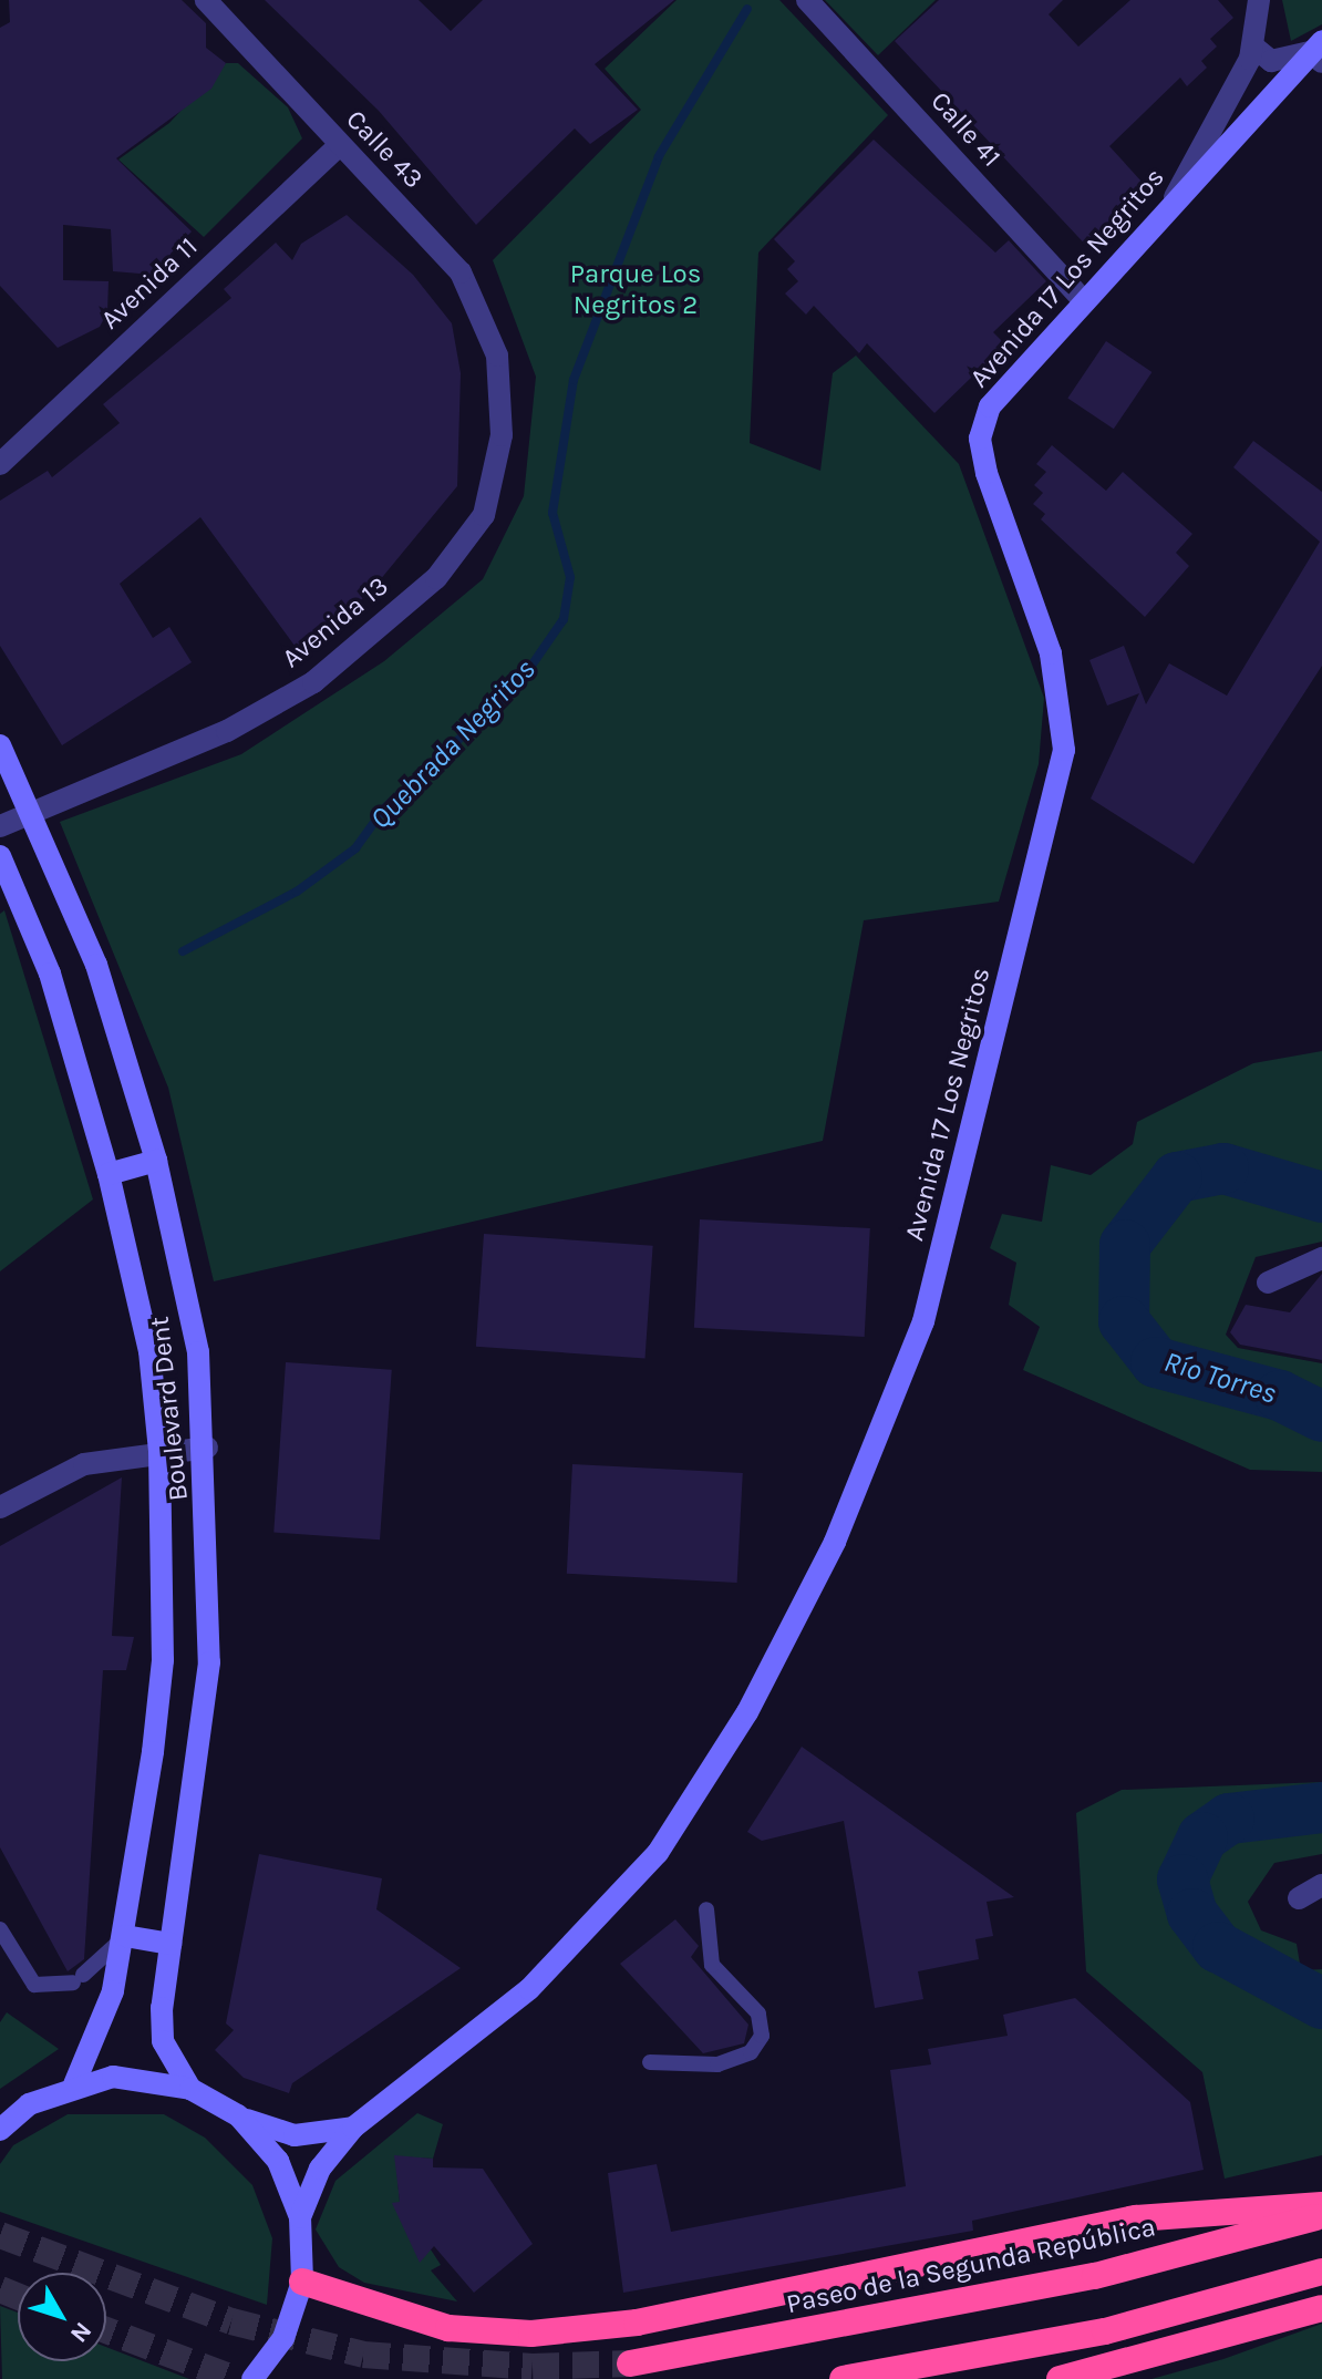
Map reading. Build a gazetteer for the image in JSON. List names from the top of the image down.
{
  "streets": {
    "highway": ["Paseo de la Segunda República"],
    "street": [
      "Calle 41",
      "Calle 43",
      "Avenida 17 Los Negritos",
      "Avenida 11",
      "Avenida 13",
      "Boulevard Dent"
    ]
  },
  "crossings": [
    ["Calle 41", "Avenida 17 Los Negritos"],
    ["Calle 43", "Avenida 11"],
    ["Calle 43", "Avenida 13"],
    ["Avenida 13", "Boulevard Dent"]
  ],
  "water": ["Quebrada Negritos", "Río Torres"],
  "parks": ["Parque Los Negritos 2"],
  "north": "bottom right"
}
